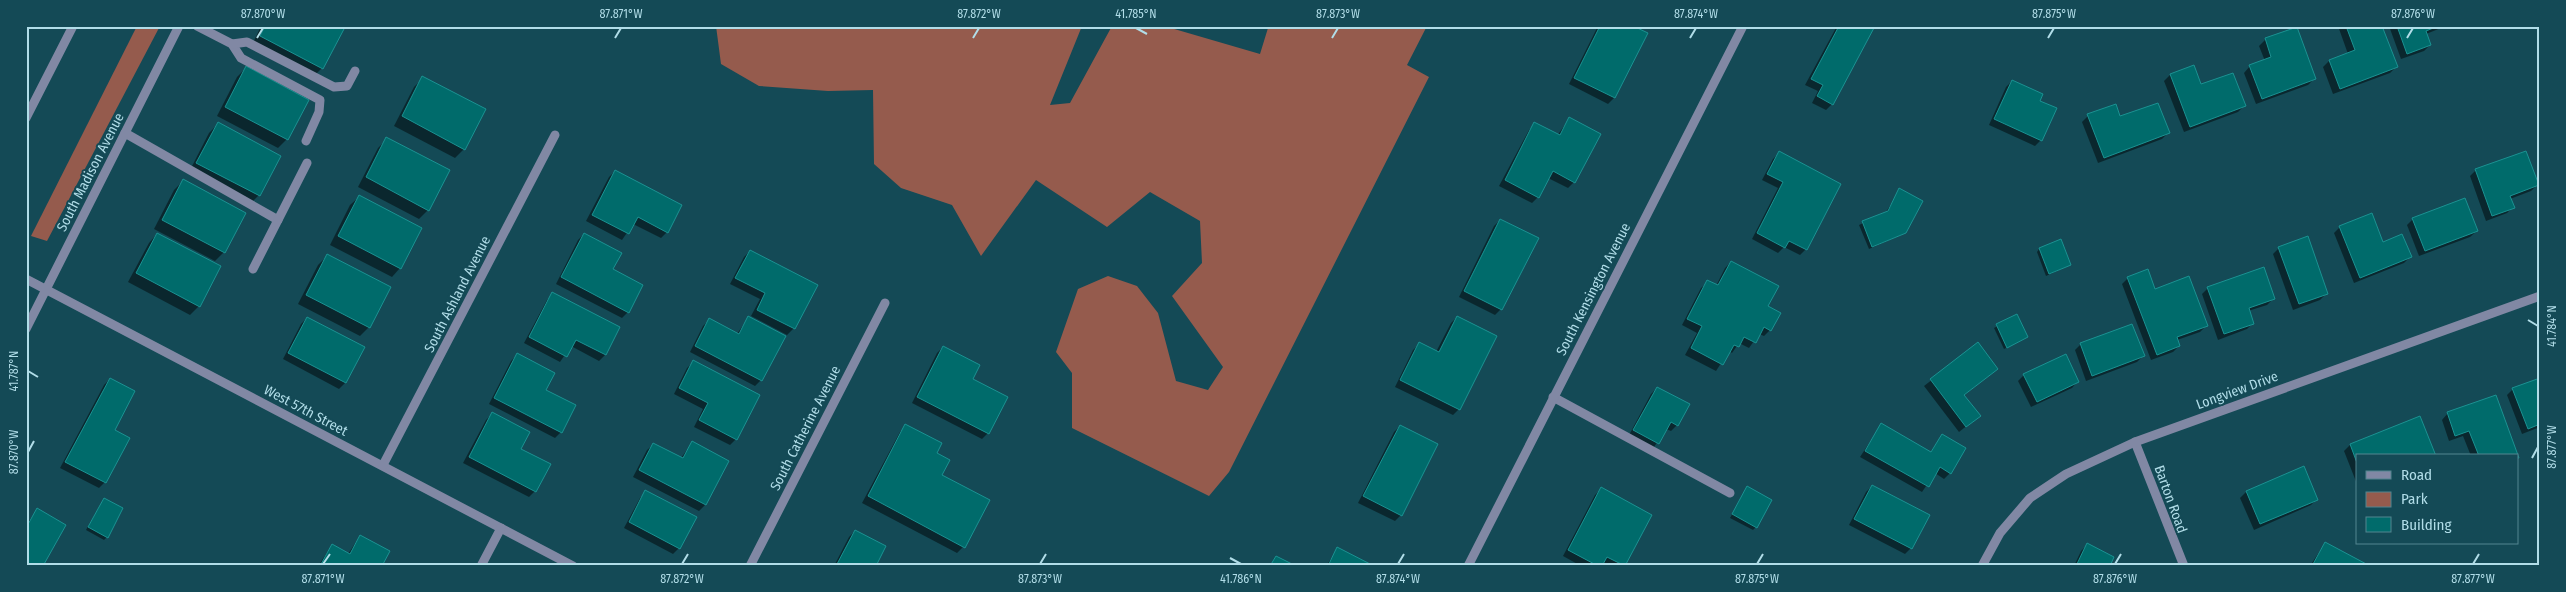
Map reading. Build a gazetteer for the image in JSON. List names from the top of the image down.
{
  "streets": {
    "street": [
      "South Madison Avenue",
      "South Kensington Avenue",
      "South Ashland Avenue",
      "Longview Drive",
      "West 57th Street",
      "South Catherine Avenue",
      "Barton Road"
    ]
  },
  "crossings": [
    ["South Madison Avenue", "West 57th Street"],
    ["South Ashland Avenue", "West 57th Street"],
    ["Longview Drive", "Barton Road"]
  ],
  "legend": ["Road", "Park", "Building"],
  "coordinates": [
    "87.870°W",
    "87.871°W",
    "87.872°W",
    "41.785°N",
    "87.873°W",
    "87.874°W",
    "87.875°W",
    "87.876°W",
    "41.784°N",
    "41.787°N",
    "87.877°W",
    "41.786°N"
  ]
}
